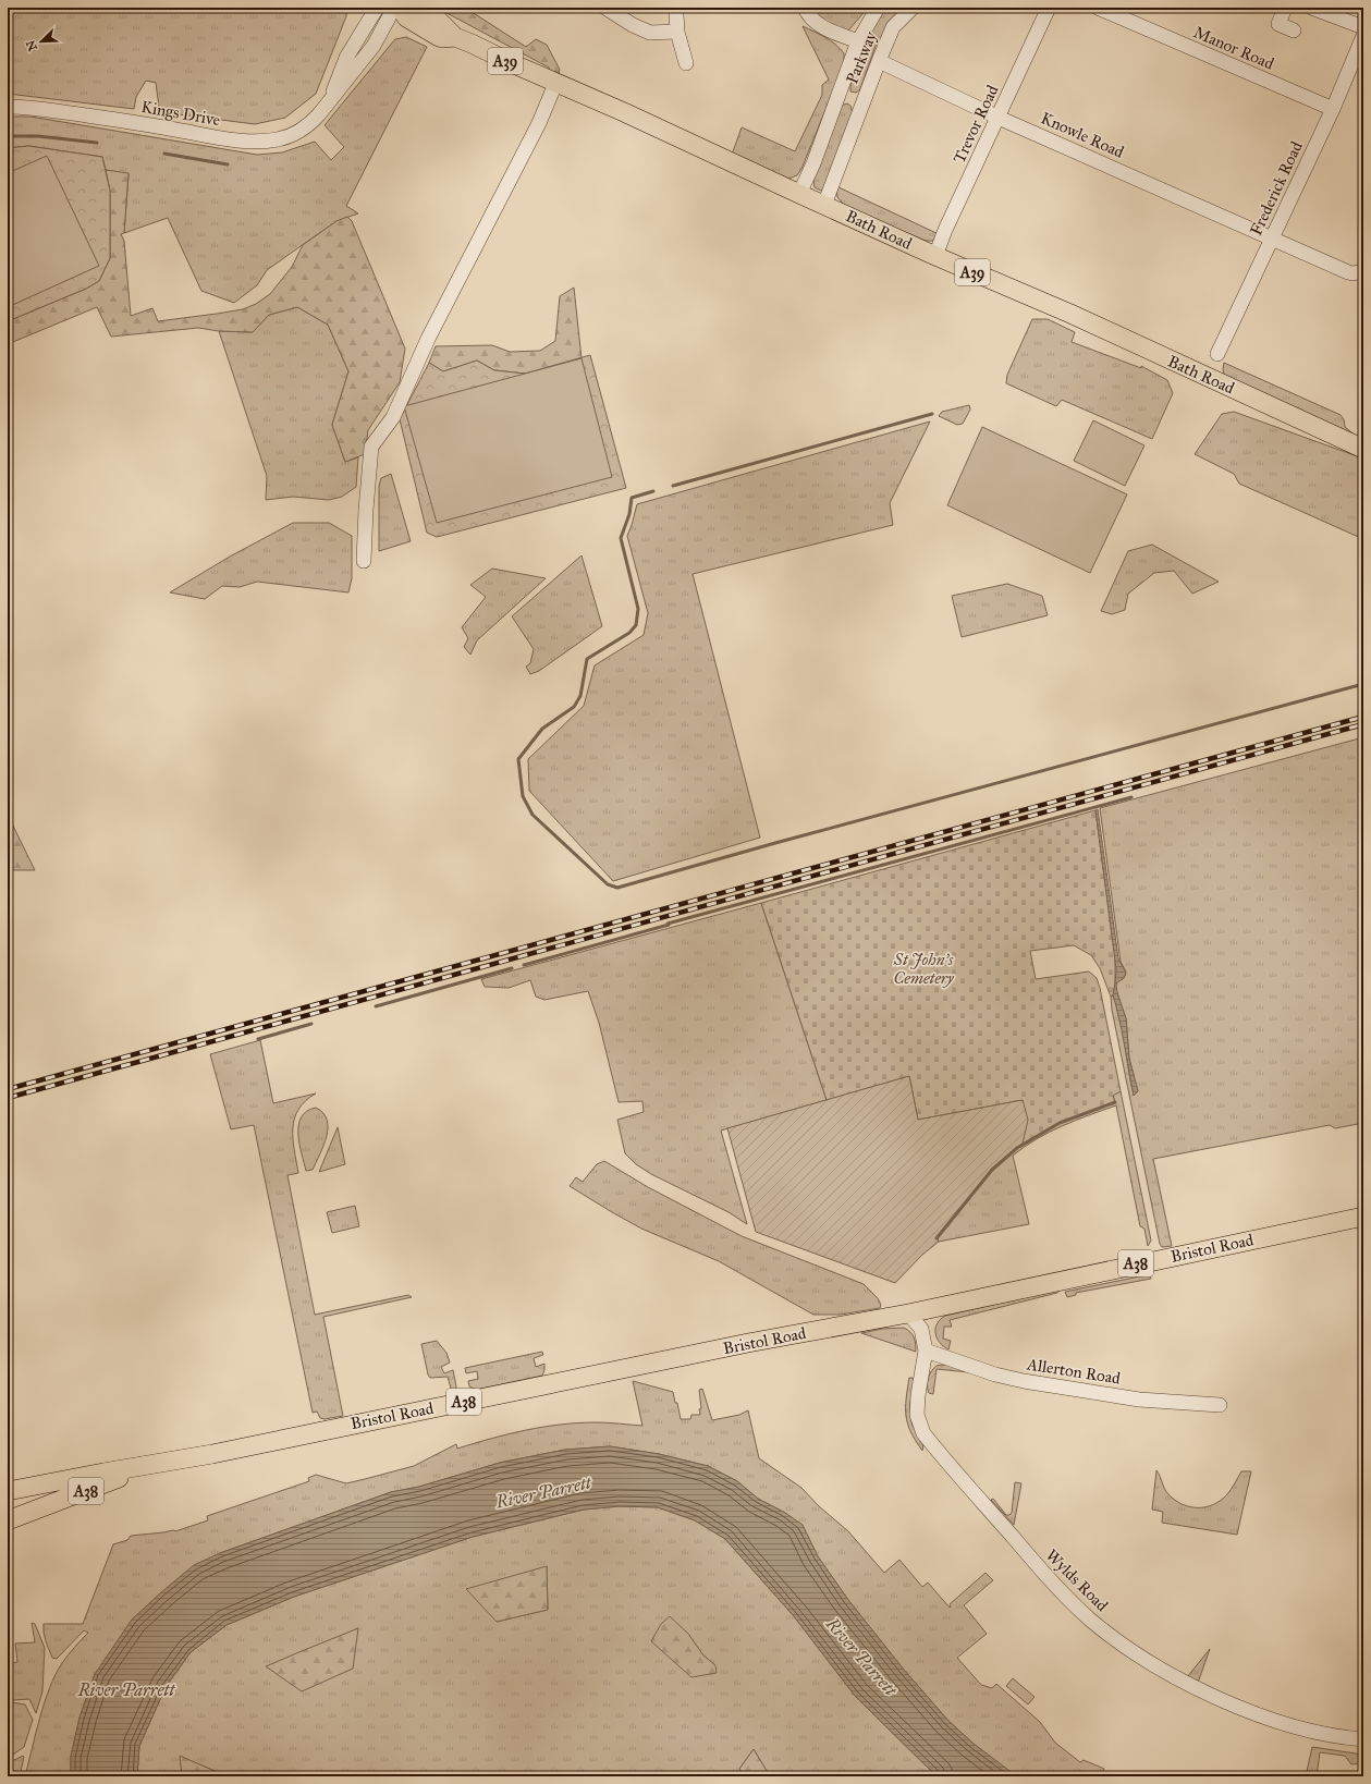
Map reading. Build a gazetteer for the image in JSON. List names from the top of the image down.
{
  "streets": {
    "main road": [
      "A39",
      "Bath Road",
      "Bristol Road",
      "A38"
    ],
    "street": [
      "Manor Road",
      "Parkway",
      "Kings Drive",
      "Trevor Road",
      "Knowle Road",
      "Frederick Road",
      "Allerton Road",
      "Wylds Road"
    ]
  },
  "crossings": [
    ["Manor Road", "Frederick Road"],
    ["Parkway", "Knowle Road"],
    ["Parkway", "Bath Road"],
    ["Trevor Road", "Knowle Road"],
    ["Trevor Road", "Bath Road"],
    ["Knowle Road", "Frederick Road"],
    ["Bristol Road", "Wylds Road"],
    ["Allerton Road", "Wylds Road"]
  ],
  "water": ["River Parrett"],
  "parks": ["St John's Cemetery"],
  "north": "bottom left"
}
